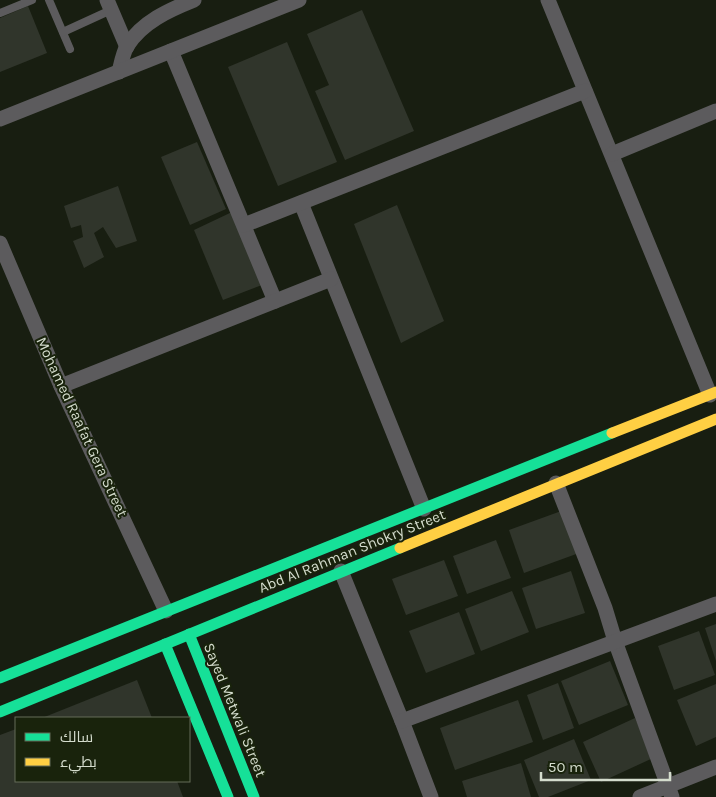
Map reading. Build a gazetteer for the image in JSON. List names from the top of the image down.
{
  "streets": {
    "street": ["Mohamed Raafat Gera Street", "Abd Al Rahman Shokry Street", "Sayed Metwali Street"]
  },
  "crossings": [
    ["Mohamed Raafat Gera Street", "Abd Al Rahman Shokry Street"],
    ["Abd Al Rahman Shokry Street", "Sayed Metwali Street"]
  ],
  "legend": ["سالك", "بطيء"],
  "scale_bar": "50 m"
}
